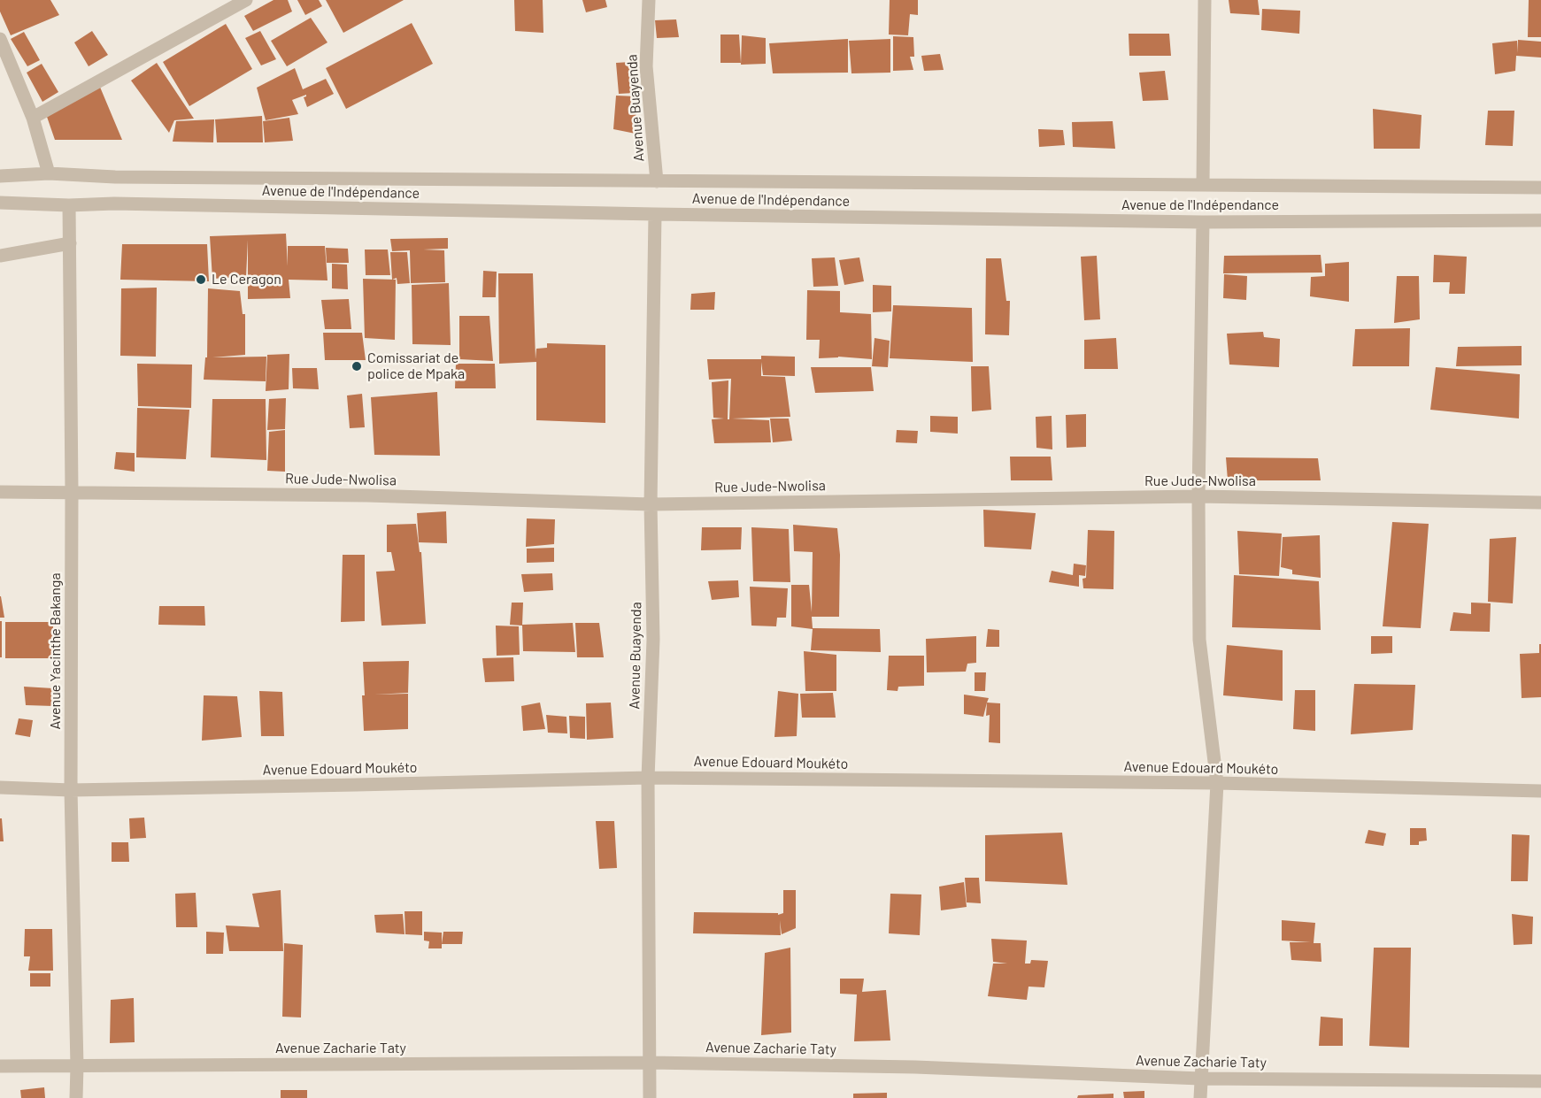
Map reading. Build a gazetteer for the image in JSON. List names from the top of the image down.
{
  "streets": {
    "street": [
      "Avenue Buayenda",
      "Avenue de l'Indépendance",
      "Rue Jude-Nwolisa",
      "Avenue Yacinthe Bakanga",
      "Avenue Edouard Moukéto",
      "Avenue Zacharie Taty"
    ]
  },
  "crossings": [
    ["Avenue Buayenda", "Avenue de l'Indépendance"],
    ["Avenue Buayenda", "Rue Jude-Nwolisa"],
    ["Avenue Buayenda", "Avenue Edouard Moukéto"],
    ["Avenue Buayenda", "Avenue Zacharie Taty"],
    ["Avenue de l'Indépendance", "Avenue Yacinthe Bakanga"],
    ["Rue Jude-Nwolisa", "Avenue Yacinthe Bakanga"],
    ["Avenue Yacinthe Bakanga", "Avenue Edouard Moukéto"],
    ["Avenue Yacinthe Bakanga", "Avenue Zacharie Taty"]
  ],
  "places": ["Le Ceragon", "Comissariat de police de Mpaka"]
}
